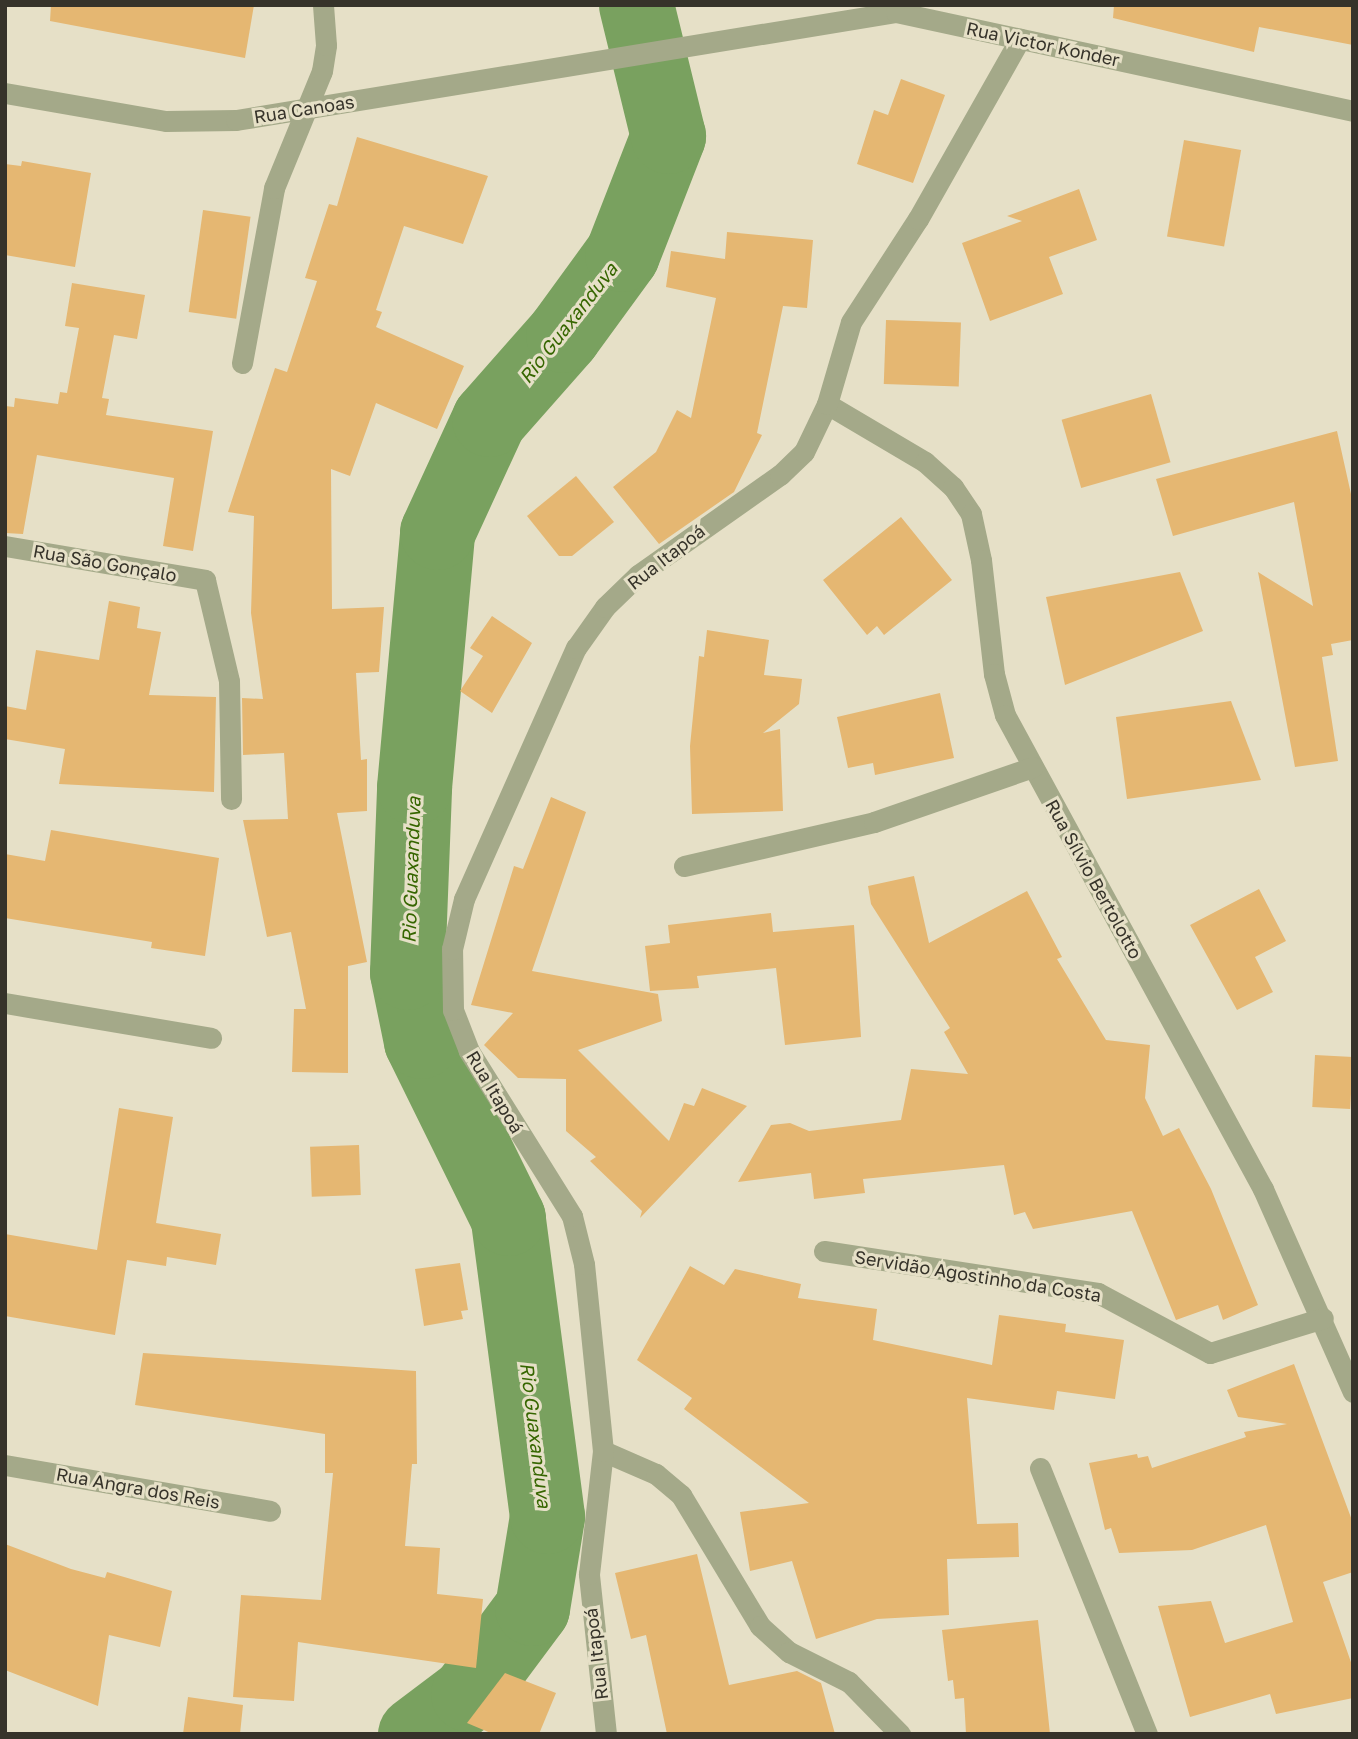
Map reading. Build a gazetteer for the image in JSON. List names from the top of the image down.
{
  "streets": {
    "street": [
      "Rua Victor Konder",
      "Rua Canoas",
      "Rua Itapoá",
      "Rua São Gonçalo",
      "Rua Sílvio Bertolotto",
      "Servidão Agostinho da Costa",
      "Rua Angra dos Reis"
    ]
  },
  "crossings": [
    ["Rua Victor Konder", "Rua Canoas"],
    ["Rua Victor Konder", "Rua Itapoá"],
    ["Rua Itapoá", "Rua Sílvio Bertolotto"],
    ["Rua Sílvio Bertolotto", "Servidão Agostinho da Costa"]
  ],
  "water": ["Rio Guaxanduva"]
}
